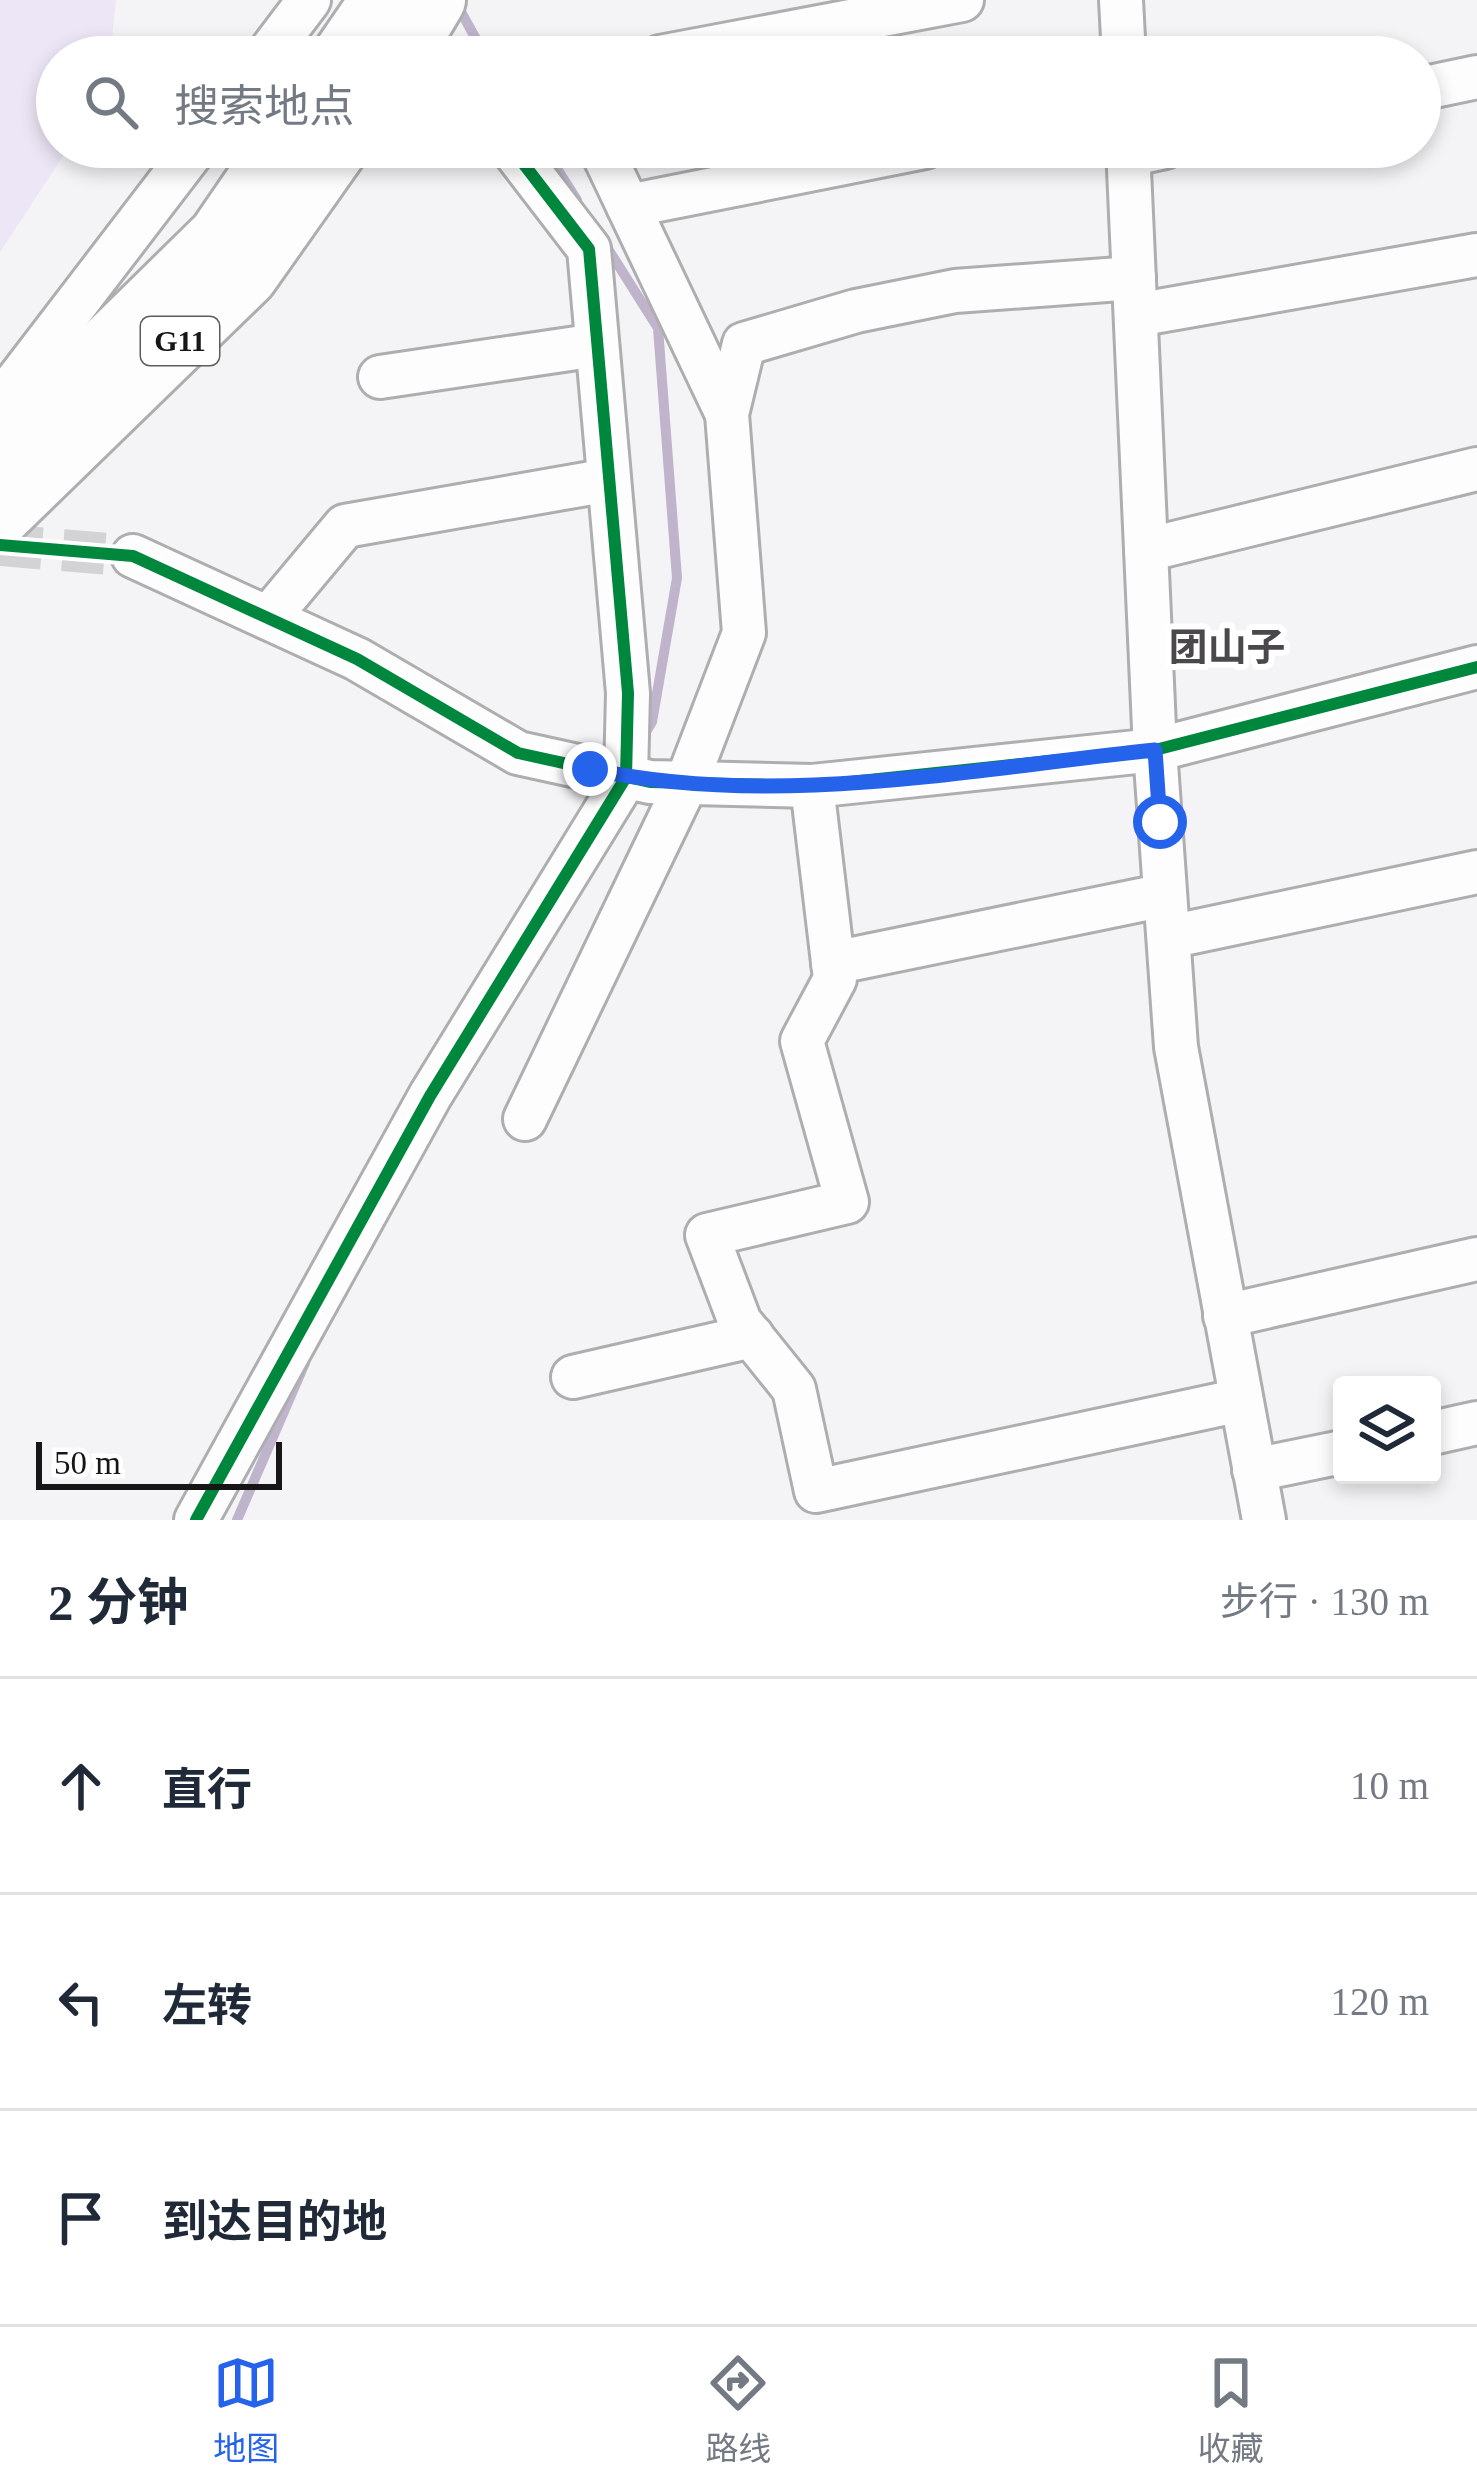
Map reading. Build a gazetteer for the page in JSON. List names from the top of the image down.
{
  "streets": {
    "highway": ["G11"]
  },
  "districts": ["团山子"],
  "scale_bar": "50 m",
  "page": {
    "search": "搜索地点",
    "scale": "50 m",
    "heading": ["2 分钟", "步行 · 130 m"],
    "list": [
      ["直行", "10 m"],
      ["左转", "120 m"],
      "到达目的地"
    ],
    "nav": ["地图", "路线", "收藏"]
  }
}
